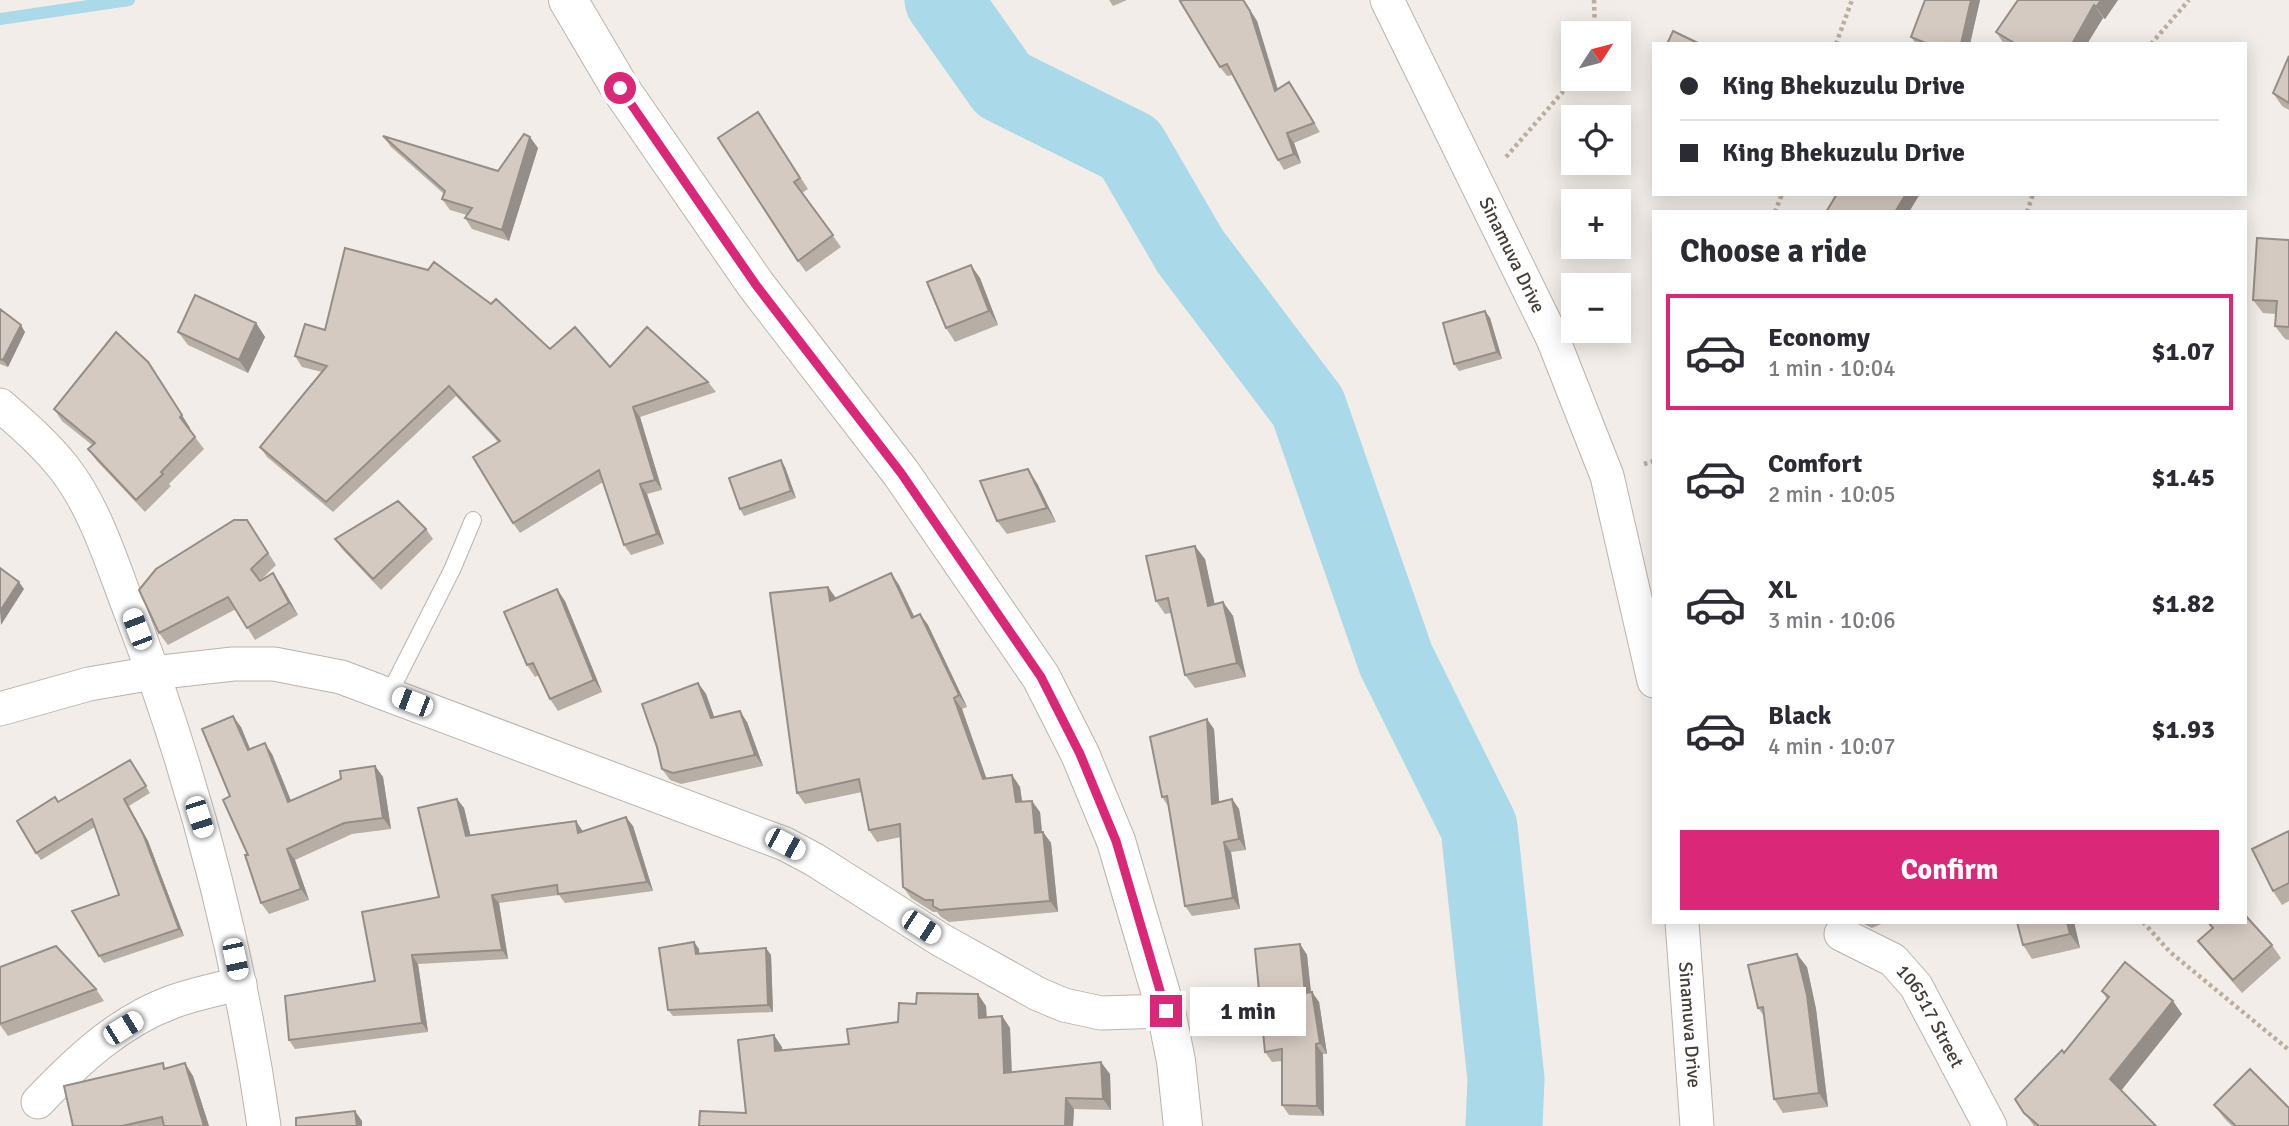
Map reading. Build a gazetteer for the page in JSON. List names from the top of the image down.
{
  "streets": {
    "street": ["Sinamuva Drive", "106517 Street"]
  },
  "north": "top right",
  "page": {
    "map_buttons": ["+", "−"],
    "banner": ["King Bhekuzulu Drive", "King Bhekuzulu Drive"],
    "heading": "Choose a ride",
    "list": [
      {
        "name": "Economy",
        "note": "1 min · 10:04",
        "value": "$1.07"
      },
      {
        "name": "Comfort",
        "note": "2 min · 10:05",
        "value": "$1.45"
      },
      {
        "name": "XL",
        "note": "3 min · 10:06",
        "value": "$1.82"
      },
      {
        "name": "Black",
        "note": "4 min · 10:07",
        "value": "$1.93"
      }
    ],
    "buttons": "Confirm",
    "bubble": "1 min"
  }
}
